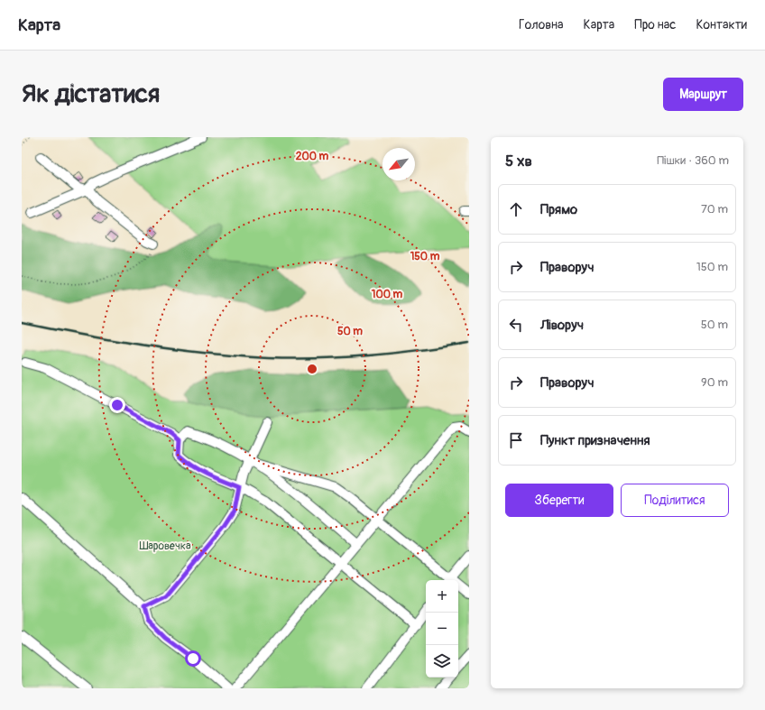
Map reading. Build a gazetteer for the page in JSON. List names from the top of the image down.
{
  "parks": ["Шаровечка"],
  "north": "bottom left",
  "page": {
    "header": "Карта",
    "nav": [
      "Головна",
      "Карта",
      "Про нас",
      "Контакти"
    ],
    "buttons": [
      "Маршрут",
      ["Зберегти", "Поділитися"]
    ],
    "title": "Як дістатися",
    "heading": ["5 хв", "Пішки · 360 m"],
    "list": [
      ["Прямо", "70 m"],
      ["Праворуч", "150 m"],
      ["Ліворуч", "50 m"],
      ["Праворуч", "90 m"],
      "Пункт призначення"
    ],
    "map_buttons": ["+", "−"]
  },
  "rings": [
    "200 m",
    "150 m",
    "100 m",
    "50 m"
  ]
}
